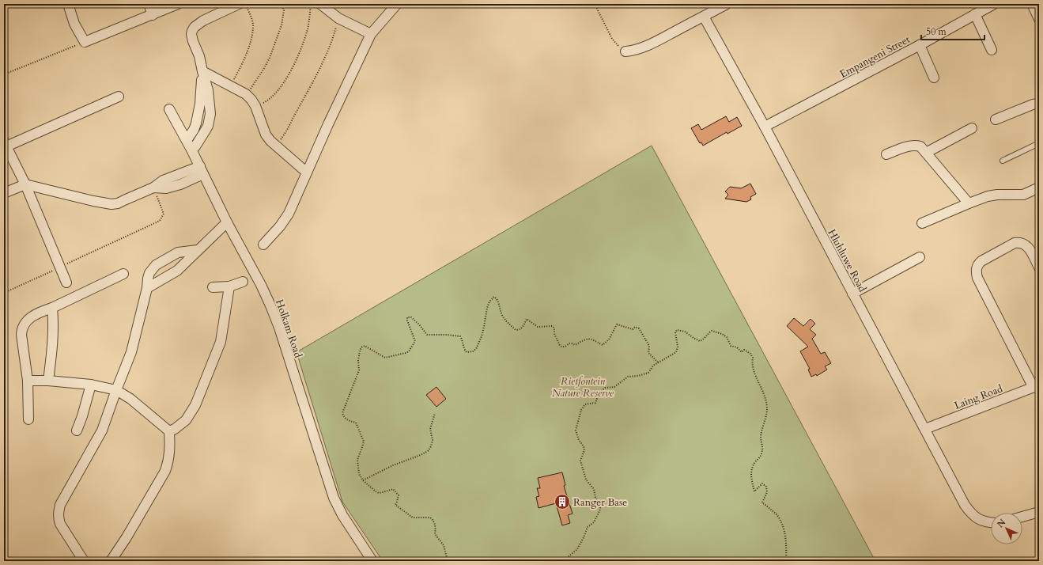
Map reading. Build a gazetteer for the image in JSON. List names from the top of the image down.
{
  "streets": {
    "street": [
      "Empangeni Street",
      "Hluhluwe Road",
      "Holkam Road",
      "Laing Road"
    ]
  },
  "crossings": [
    ["Empangeni Street", "Hluhluwe Road"],
    ["Hluhluwe Road", "Laing Road"]
  ],
  "parks": ["Rietfontein Nature Reserve"],
  "places": {
    "building": ["Ranger Base"]
  },
  "scale_bar": "50 m",
  "north": "top left"
}
